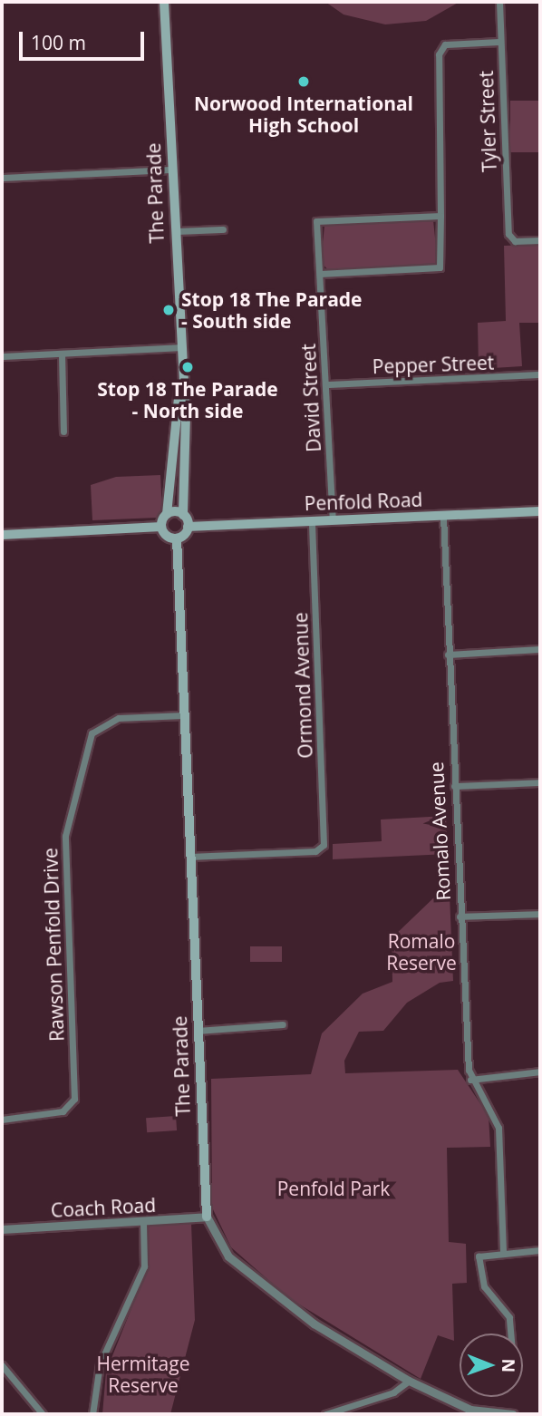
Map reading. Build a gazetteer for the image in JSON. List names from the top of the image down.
{
  "streets": {
    "main road": ["The Parade", "Penfold Road"],
    "street": [
      "Tyler Street",
      "Pepper Street",
      "David Street",
      "Ormond Avenue",
      "Romalo Avenue",
      "Rawson Penfold Drive",
      "Coach Road"
    ]
  },
  "crossings": [
    ["The Parade", "Ormond Avenue"],
    ["The Parade", "Rawson Penfold Drive"],
    ["The Parade", "Coach Road"],
    ["Pepper Street", "David Street"],
    ["David Street", "Penfold Road"],
    ["Penfold Road", "Ormond Avenue"],
    ["Penfold Road", "Romalo Avenue"]
  ],
  "parks": ["Romalo Reserve", "Penfold Park", "Hermitage Reserve"],
  "places": ["Norwood International High School", "Stop 18 The Parade - South side", "Stop 18 The Parade - North side"],
  "scale_bar": "100 m",
  "north": "right"
}
